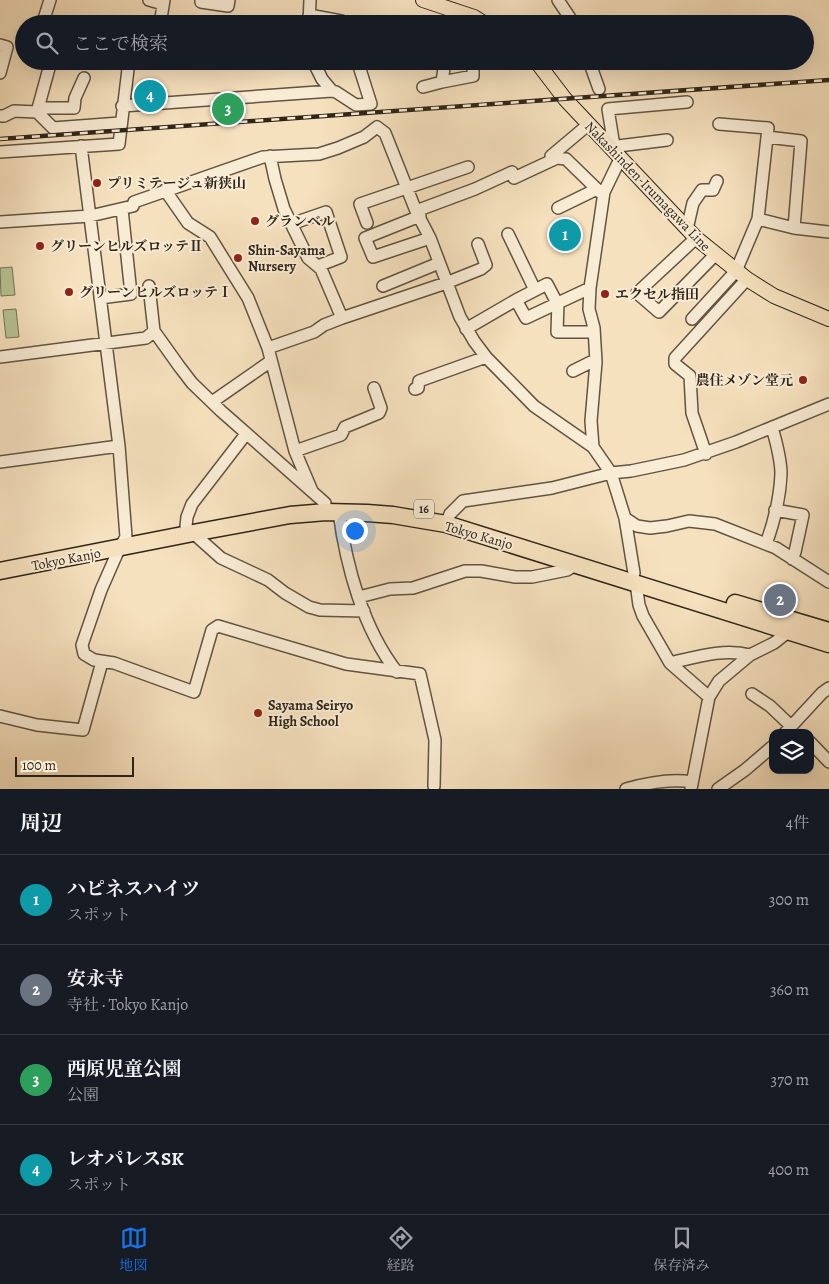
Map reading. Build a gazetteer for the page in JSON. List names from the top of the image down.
{
  "streets": {
    "highway": ["16", "Tokyo Kanjo"],
    "main road": ["Nakashinden-Irumagawa Line"]
  },
  "places": [
    "プリミテージュ新狭山",
    "グランベル",
    "グリーンヒルズロッテⅡ",
    "Shin-Sayama Nursery",
    "グリーンヒルズロッテⅠ",
    "エクセル指田",
    "農住メゾン堂元",
    "Sayama Seiryo High School"
  ],
  "scale_bar": "100 m",
  "page": {
    "search": "ここで検索",
    "pins": [
      "4",
      "3",
      "1",
      "2"
    ],
    "scale": "100 m",
    "heading": ["周辺", "4件"],
    "list": [
      {
        "mark": "1",
        "name": "ハピネスハイツ",
        "note": "スポット",
        "value": "300 m"
      },
      {
        "mark": "2",
        "name": "安永寺",
        "note": "寺社 · Tokyo Kanjo",
        "value": "360 m"
      },
      {
        "mark": "3",
        "name": "西原児童公園",
        "note": "公園",
        "value": "370 m"
      },
      {
        "mark": "4",
        "name": "レオパレスSK",
        "note": "スポット",
        "value": "400 m"
      }
    ],
    "nav": ["地図", "経路", "保存済み"]
  }
}
